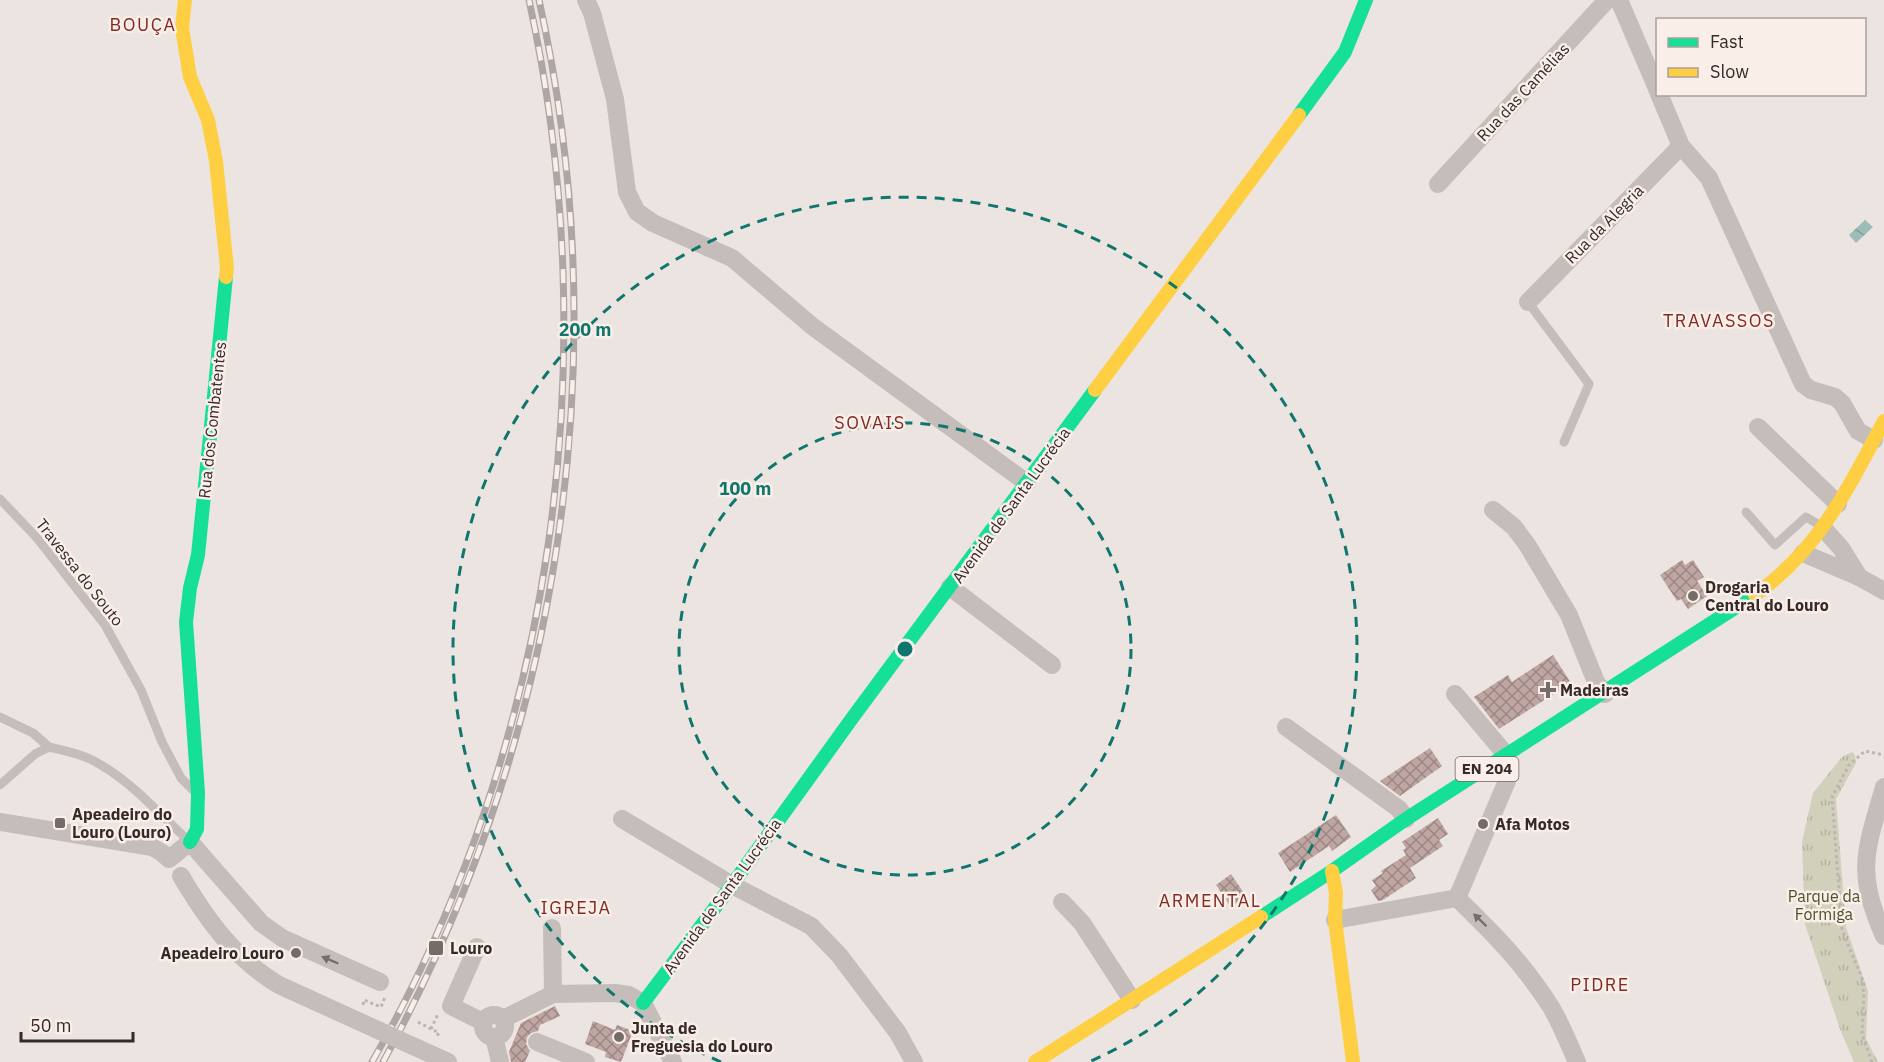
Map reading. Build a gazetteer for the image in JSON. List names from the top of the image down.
{
  "streets": {
    "street": [
      "Rua das Camélias",
      "Rua da Alegria",
      "Rua dos Combatentes",
      "Avenida de Santa Lucrécia",
      "EN 204"
    ],
    "lane": ["Travessa do Souto"]
  },
  "crossings": [
    ["Rua dos Combatentes", "Travessa do Souto"]
  ],
  "districts": [
    "BOUÇA",
    "TRAVASSOS",
    "SOVAIS",
    "ARMENTAL",
    "IGREJA",
    "PIDRE"
  ],
  "parks": ["Parque da Formiga"],
  "places": {
    "other": [
      "Drogaria Central do Louro",
      "Afa Motos",
      "Apeadeiro Louro",
      "Junta de Freguesia do Louro"
    ],
    "health": ["Madeiras"],
    "transit": ["Apeadeiro do Louro (Louro)", "Louro"]
  },
  "legend": ["Fast", "Slow"],
  "scale_bar": "50 m",
  "rings": ["200 m", "100 m"]
}
